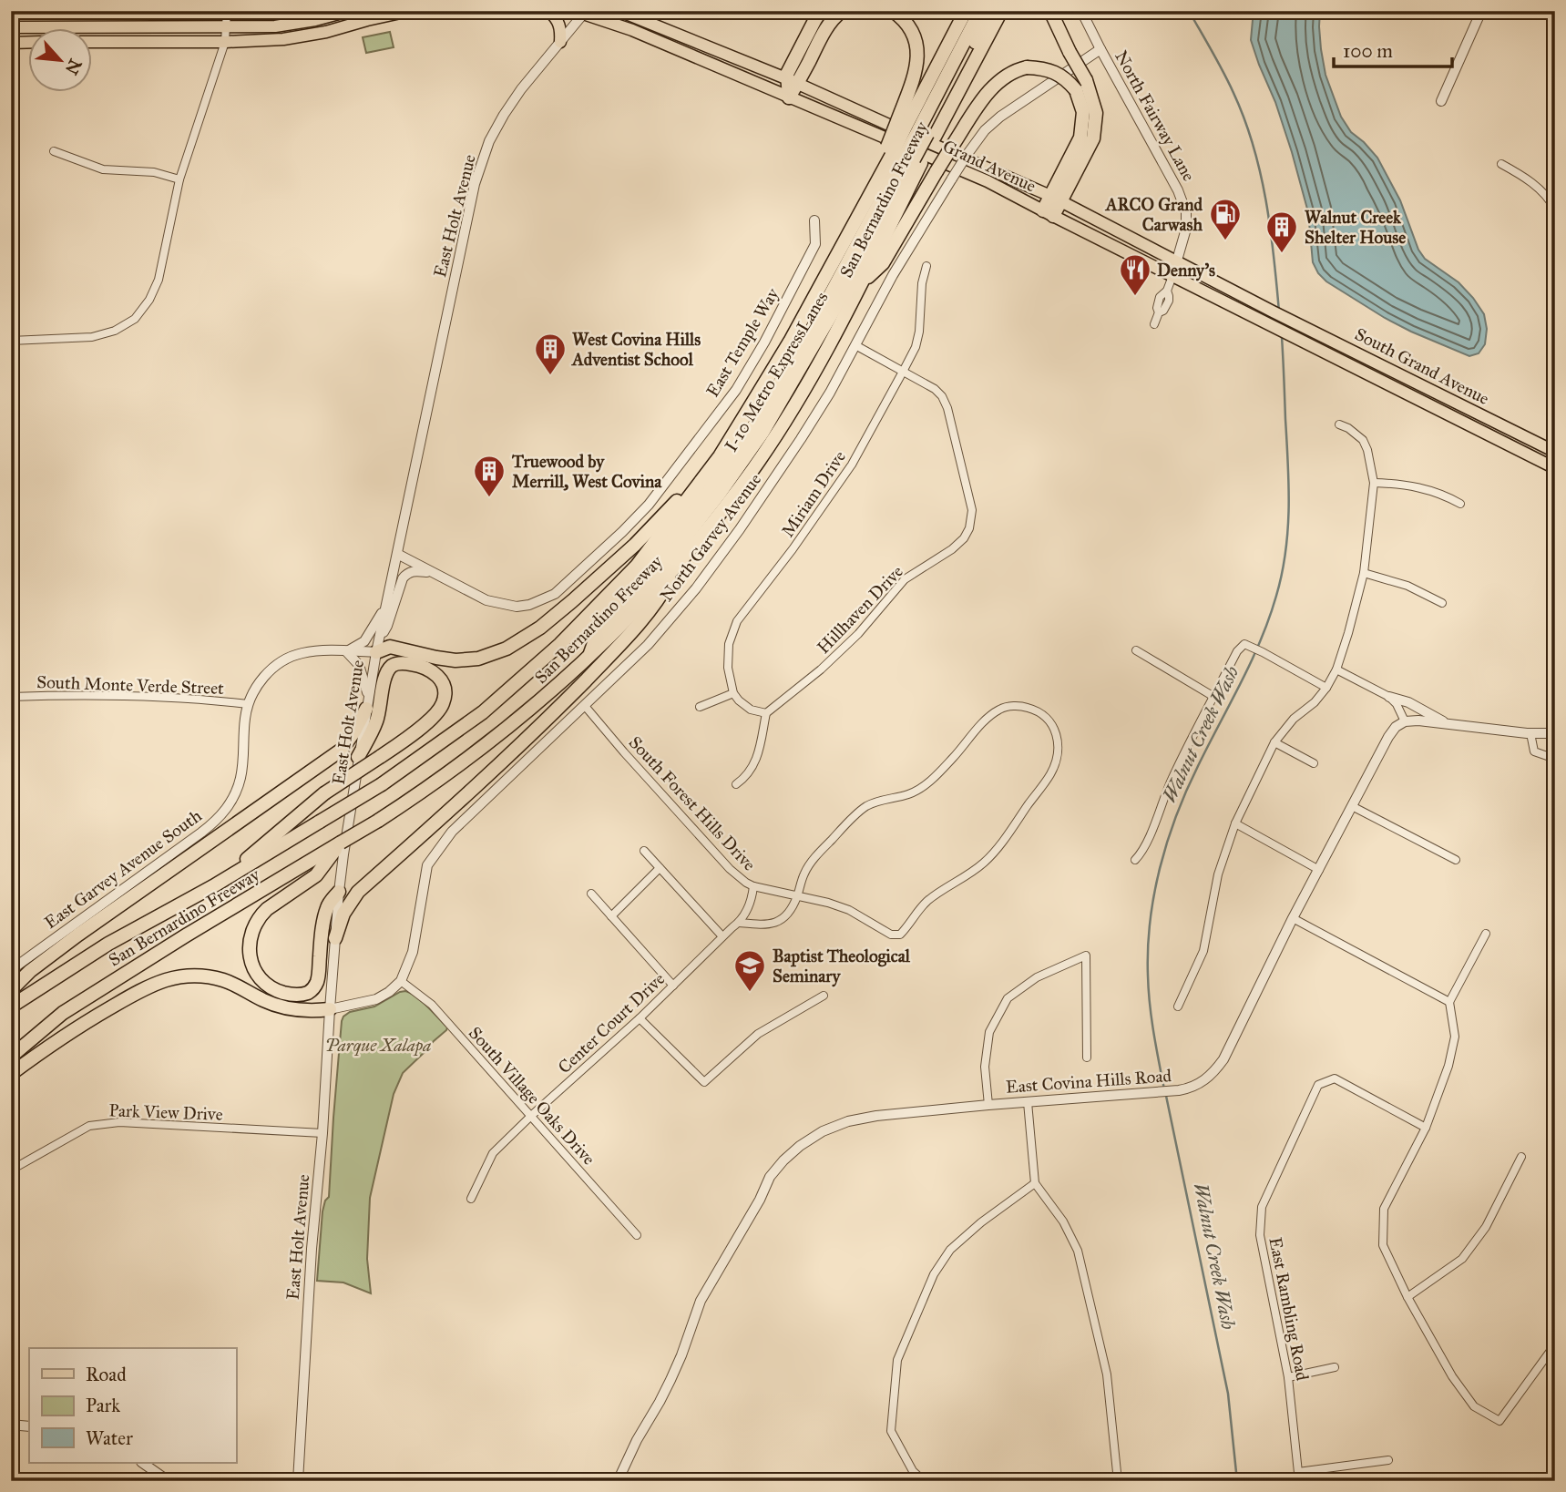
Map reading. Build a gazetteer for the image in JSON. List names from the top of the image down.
{
  "streets": {
    "highway": ["San Bernardino Freeway", "I-10 Metro ExpressLanes"],
    "main road": ["Grand Avenue", "South Grand Avenue"],
    "street": [
      "North Fairway Lane",
      "East Holt Avenue",
      "East Temple Way",
      "Miriam Drive",
      "North Garvey Avenue",
      "Hillhaven Drive",
      "South Monte Verde Street",
      "South Forest Hills Drive",
      "East Garvey Avenue South",
      "Center Court Drive",
      "East Covina Hills Road",
      "South Village Oaks Drive",
      "Park View Drive",
      "East Rambling Road"
    ]
  },
  "crossings": [
    ["North Fairway Lane", "Grand Avenue"],
    ["North Fairway Lane", "North Garvey Avenue"],
    ["Grand Avenue", "East Holt Avenue"],
    ["Grand Avenue", "South Grand Avenue"],
    ["San Bernardino Freeway", "I-10 Metro ExpressLanes"],
    ["East Holt Avenue", "East Temple Way"],
    ["East Holt Avenue", "East Garvey Avenue South"],
    ["East Holt Avenue", "Park View Drive"],
    ["Miriam Drive", "Hillhaven Drive"],
    ["North Garvey Avenue", "Hillhaven Drive"],
    ["North Garvey Avenue", "South Forest Hills Drive"],
    ["North Garvey Avenue", "South Village Oaks Drive"],
    ["South Monte Verde Street", "East Garvey Avenue South"],
    ["Center Court Drive", "South Village Oaks Drive"]
  ],
  "water": ["Walnut Creek Wash"],
  "parks": ["Parque Xalapa"],
  "places": {
    "fuel station": ["ARCO Grand Carwash"],
    "building": ["Walnut Creek Shelter House", "West Covina Hills Adventist School", "Truewood by Merrill, West Covina"],
    "restaurant": ["Denny's"],
    "school or university": ["Baptist Theological Seminary"]
  },
  "legend": ["Road", "Park", "Water"],
  "scale_bar": "100 m",
  "north": "bottom right"
}
